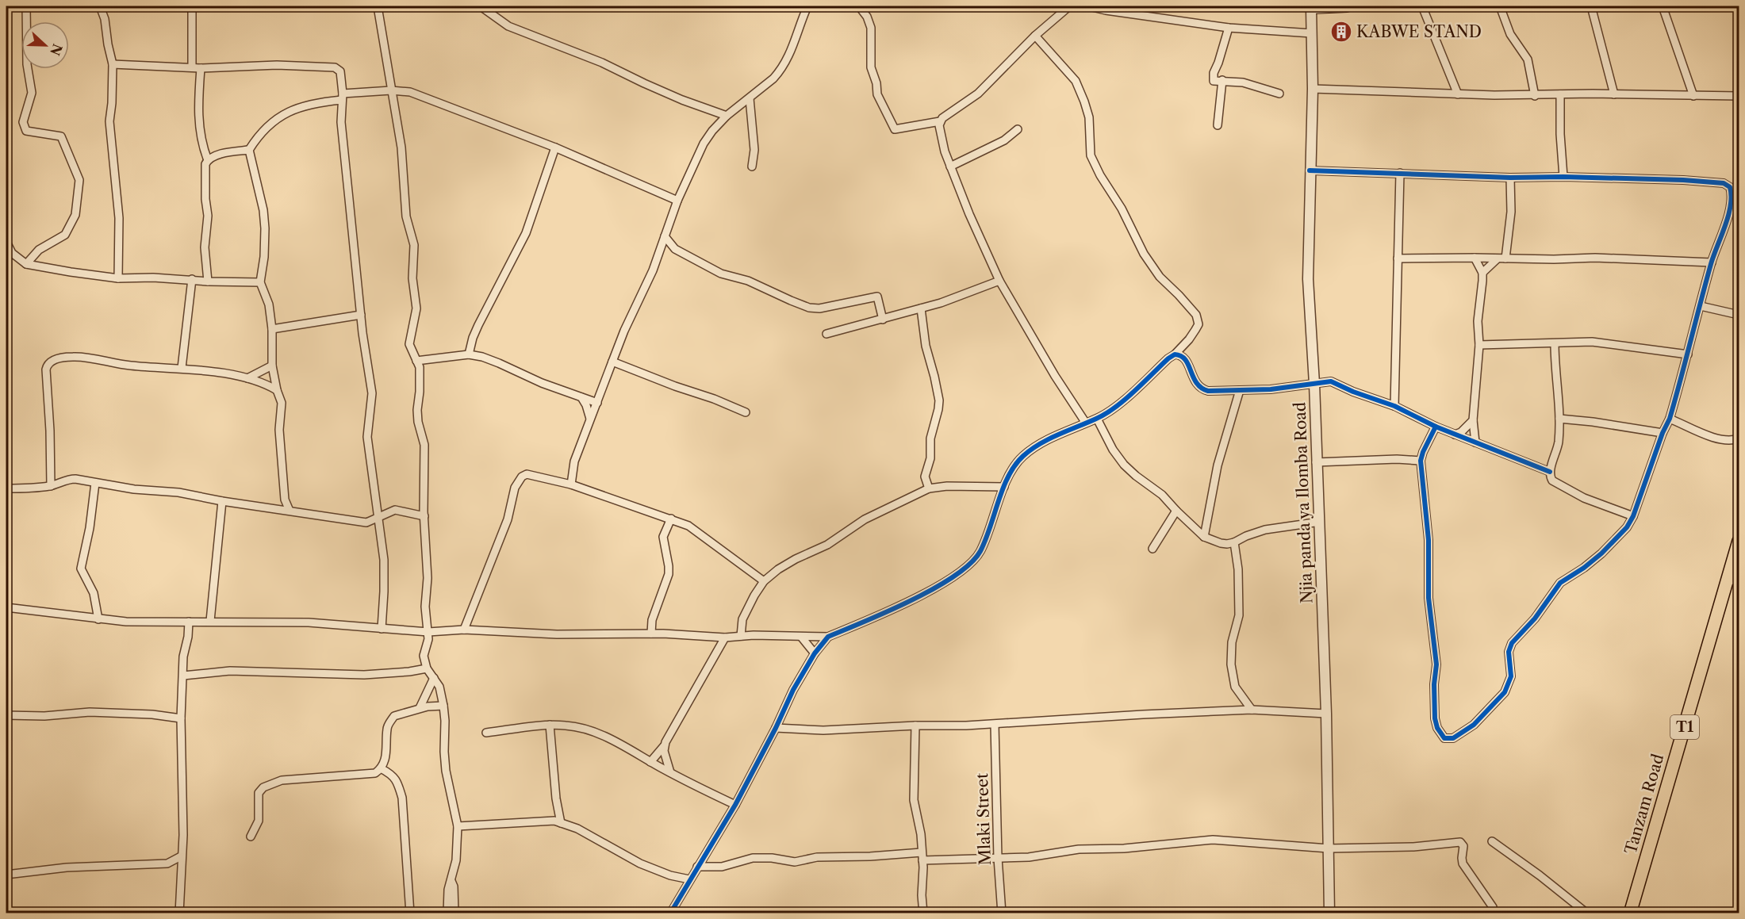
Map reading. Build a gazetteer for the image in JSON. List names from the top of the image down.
{
  "streets": {
    "highway": ["T1", "Tanzam Road"],
    "street": ["Njia panda ya Ilomba Road", "Mlaki Street"]
  },
  "places": {
    "building": ["KABWE STAND"]
  },
  "north": "right"
}
